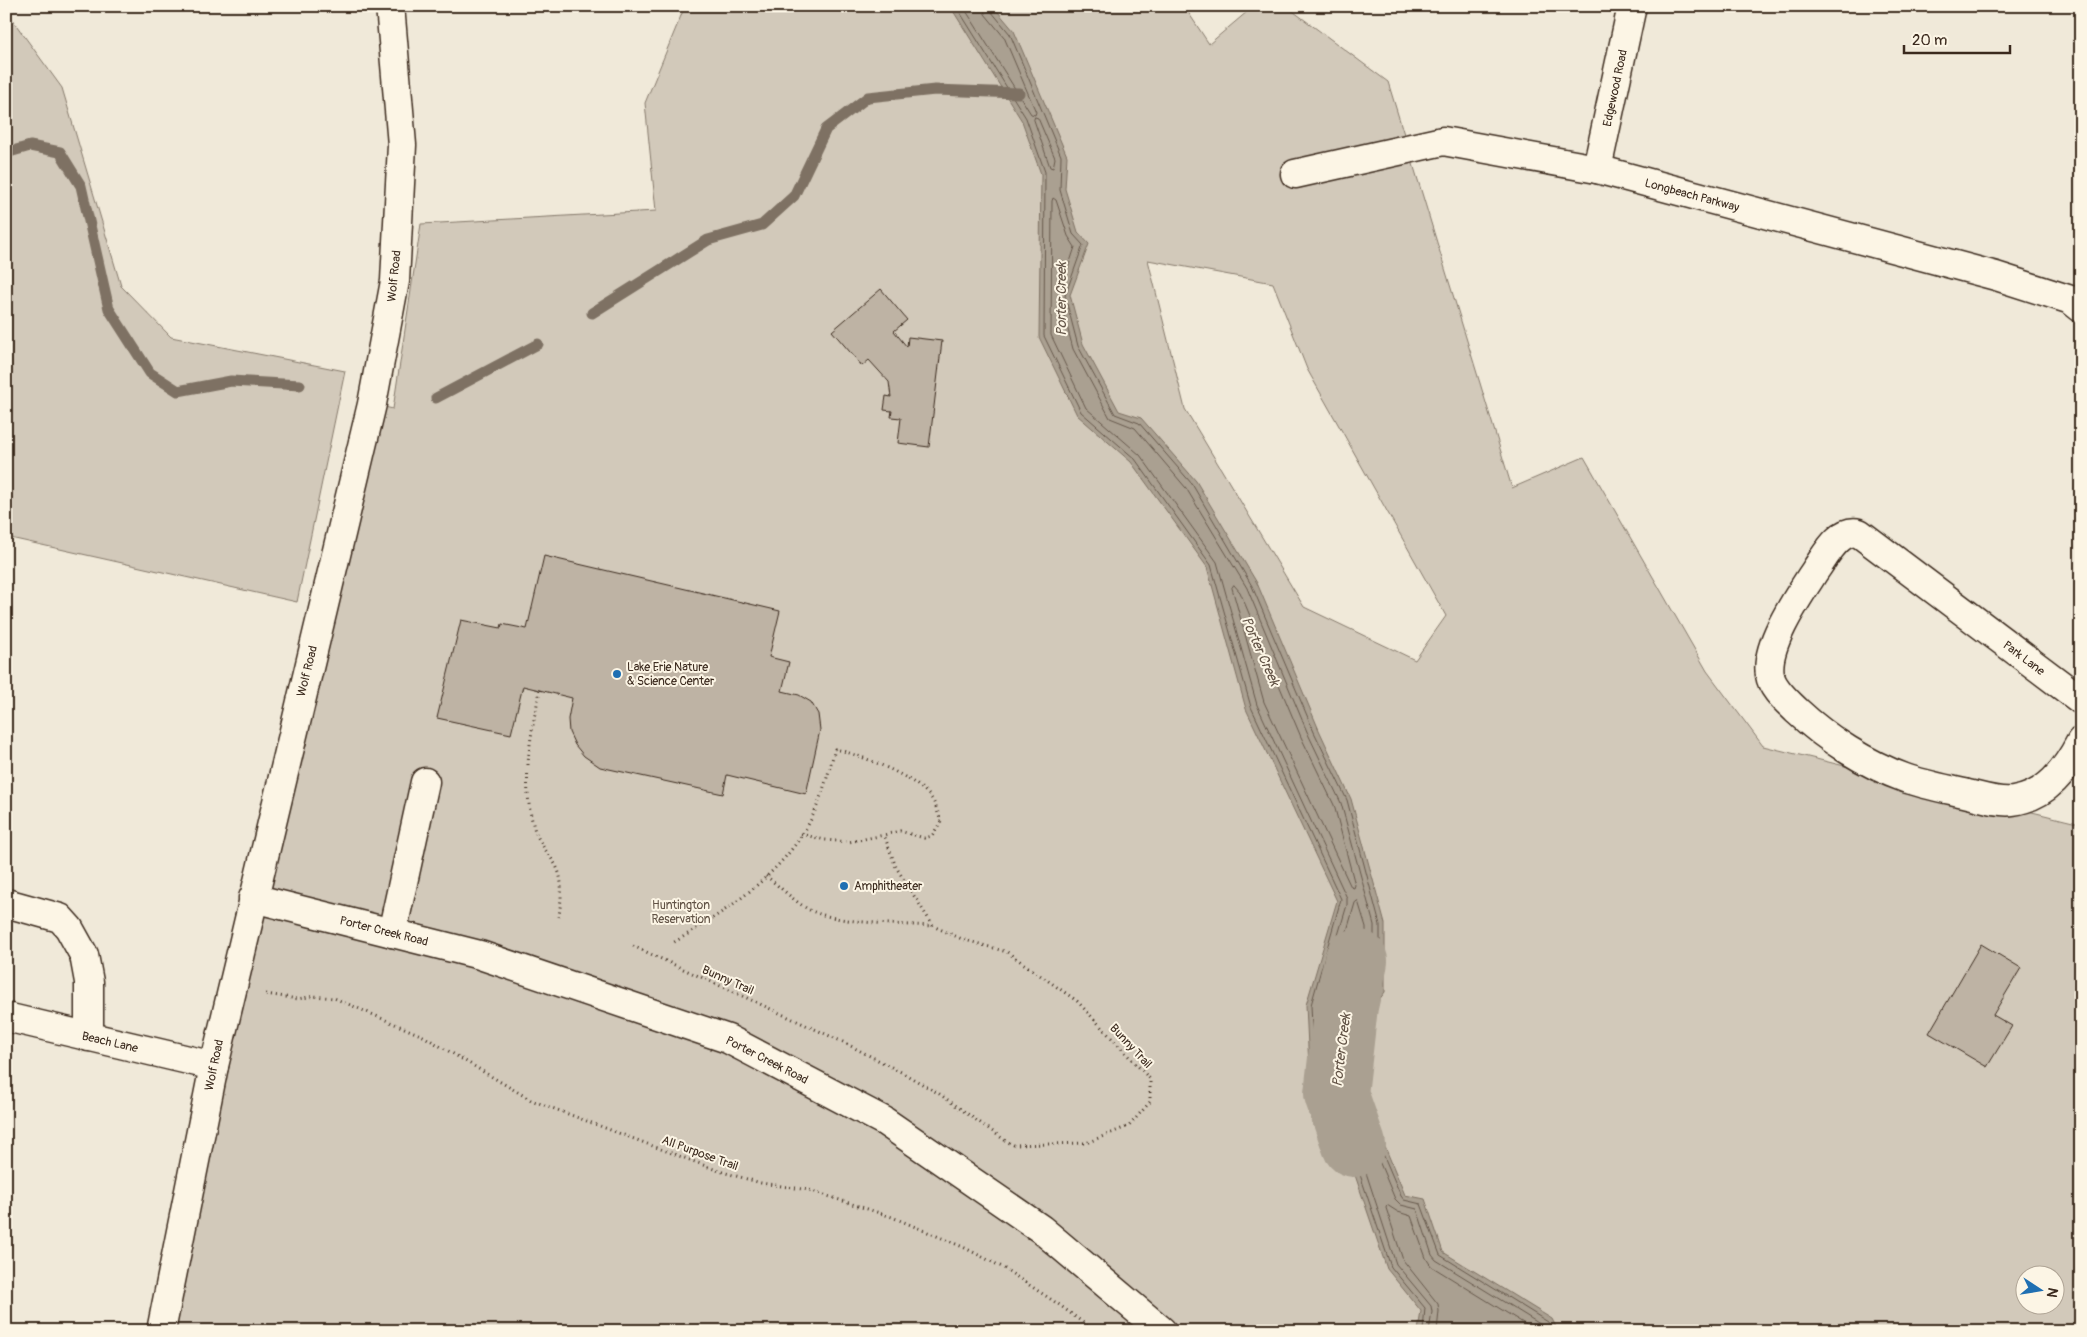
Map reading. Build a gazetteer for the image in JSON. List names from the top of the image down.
{
  "streets": {
    "street": [
      "Edgewood Road",
      "Longbeach Parkway",
      "Wolf Road",
      "Park Lane",
      "Porter Creek Road",
      "Beach Lane"
    ],
    "path": ["Bunny Trail", "All Purpose Trail"]
  },
  "crossings": [
    ["Edgewood Road", "Longbeach Parkway"],
    ["Wolf Road", "Porter Creek Road"],
    ["Wolf Road", "Beach Lane"]
  ],
  "water": ["Porter Creek"],
  "parks": ["Huntington Reservation"],
  "places": ["Lake Erie Nature & Science Center", "Amphitheater"],
  "scale_bar": "20 m",
  "north": "right"
}
